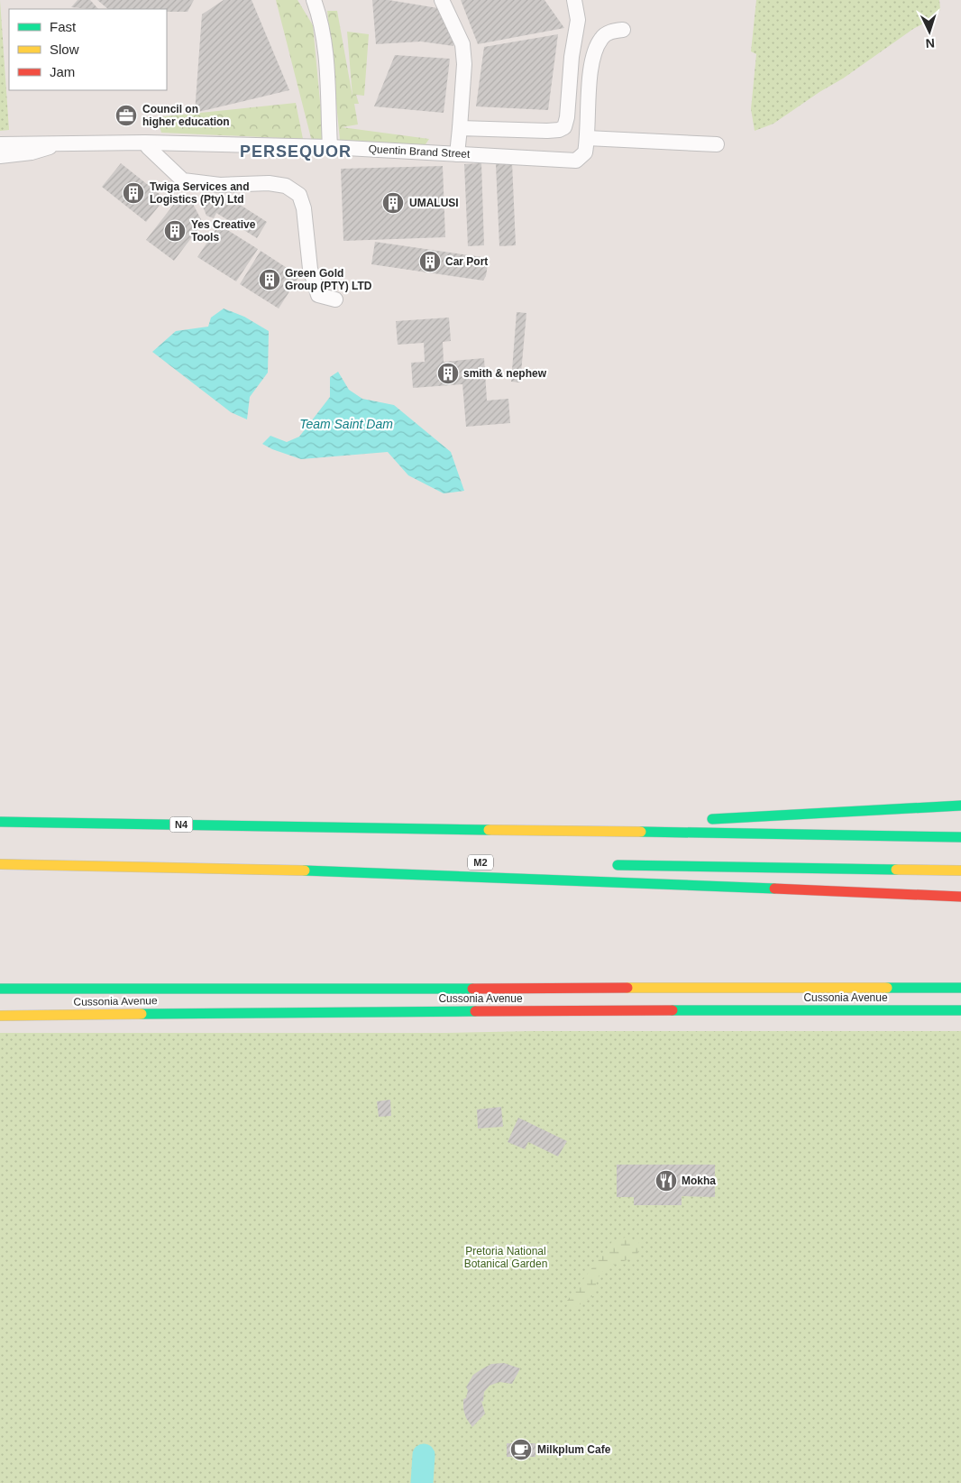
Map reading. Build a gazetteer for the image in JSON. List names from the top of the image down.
{
  "streets": {
    "main road": ["N4", "Cussonia Avenue"],
    "street": ["Quentin Brand Street"]
  },
  "districts": ["PERSEQUOR"],
  "water": ["Team Saint Dam"],
  "parks": ["Pretoria National Botanical Garden"],
  "places": {
    "office": ["Council on higher education"],
    "building": [
      "Twiga Services and Logistics (Pty) Ltd",
      "UMALUSI",
      "Yes Creative Tools",
      "Car Port",
      "Green Gold Group (PTY) LTD",
      "smith & nephew"
    ],
    "restaurant": ["Mokha"],
    "cafe": ["Milkplum Cafe"]
  },
  "legend": ["Fast", "Slow", "Jam"],
  "north": "bottom"
}
